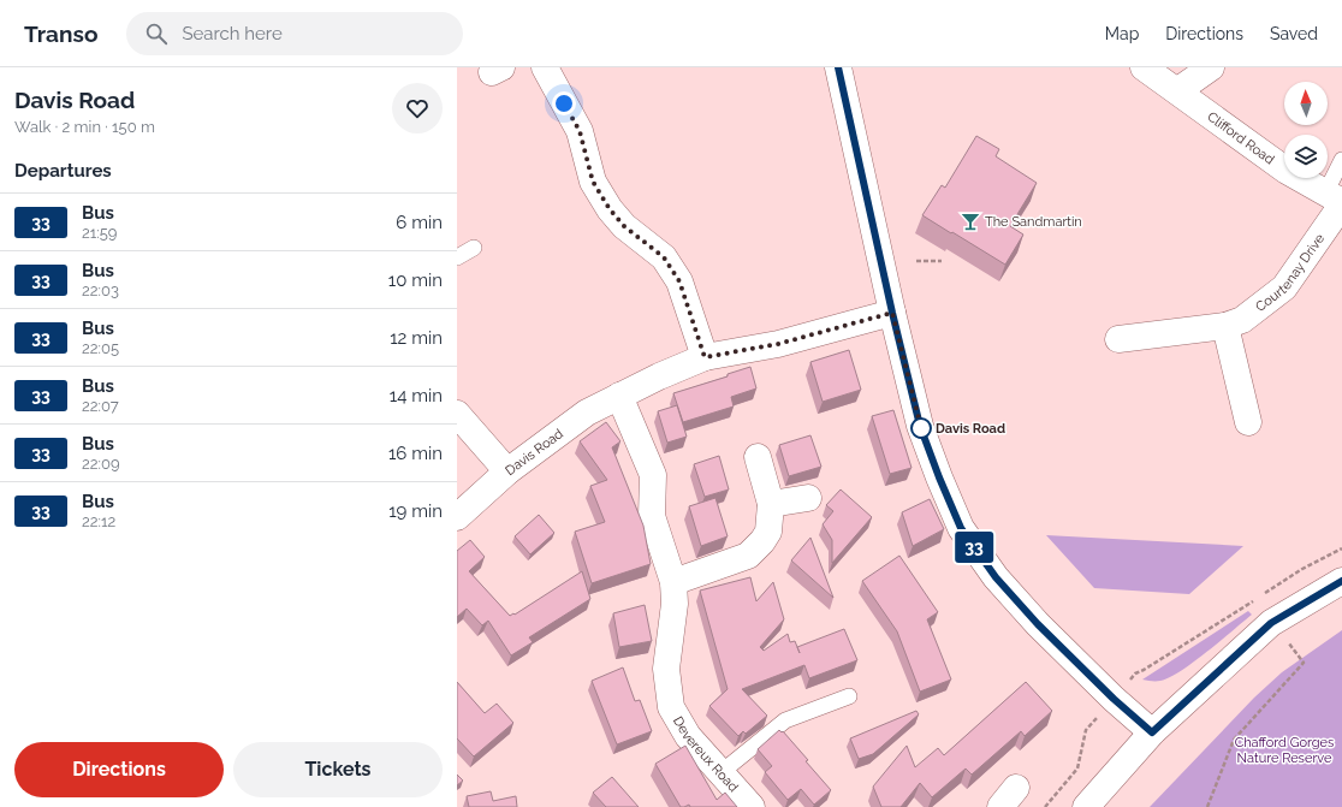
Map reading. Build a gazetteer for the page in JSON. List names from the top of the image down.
{
  "streets": {
    "street": [
      "Clifford Road",
      "Courtenay Drive",
      "Davis Road",
      "Devereux Road"
    ]
  },
  "crossings": [
    ["Clifford Road", "Courtenay Drive"],
    ["Davis Road", "Devereux Road"]
  ],
  "parks": ["Chafford Gorges Nature Reserve"],
  "places": {
    "bar": ["The Sandmartin"],
    "other": ["Davis Road"]
  },
  "lines": ["bus line 33"],
  "north": "top",
  "page": {
    "header": "Transo",
    "search": "Search here",
    "nav": ["Map", "Directions", "Saved"],
    "heading": [
      ["Davis Road", "Walk · 2 min · 150 m"],
      "Departures"
    ],
    "on_map": "33",
    "list": [
      {
        "mark": "33",
        "name": "Bus",
        "note": "21:59",
        "value": "6 min"
      },
      {
        "mark": "33",
        "name": "Bus",
        "note": "22:03",
        "value": "10 min"
      },
      {
        "mark": "33",
        "name": "Bus",
        "note": "22:05",
        "value": "12 min"
      },
      {
        "mark": "33",
        "name": "Bus",
        "note": "22:07",
        "value": "14 min"
      },
      {
        "mark": "33",
        "name": "Bus",
        "note": "22:09",
        "value": "16 min"
      },
      {
        "mark": "33",
        "name": "Bus",
        "note": "22:12",
        "value": "19 min"
      }
    ],
    "buttons": ["Directions", "Tickets"]
  }
}
